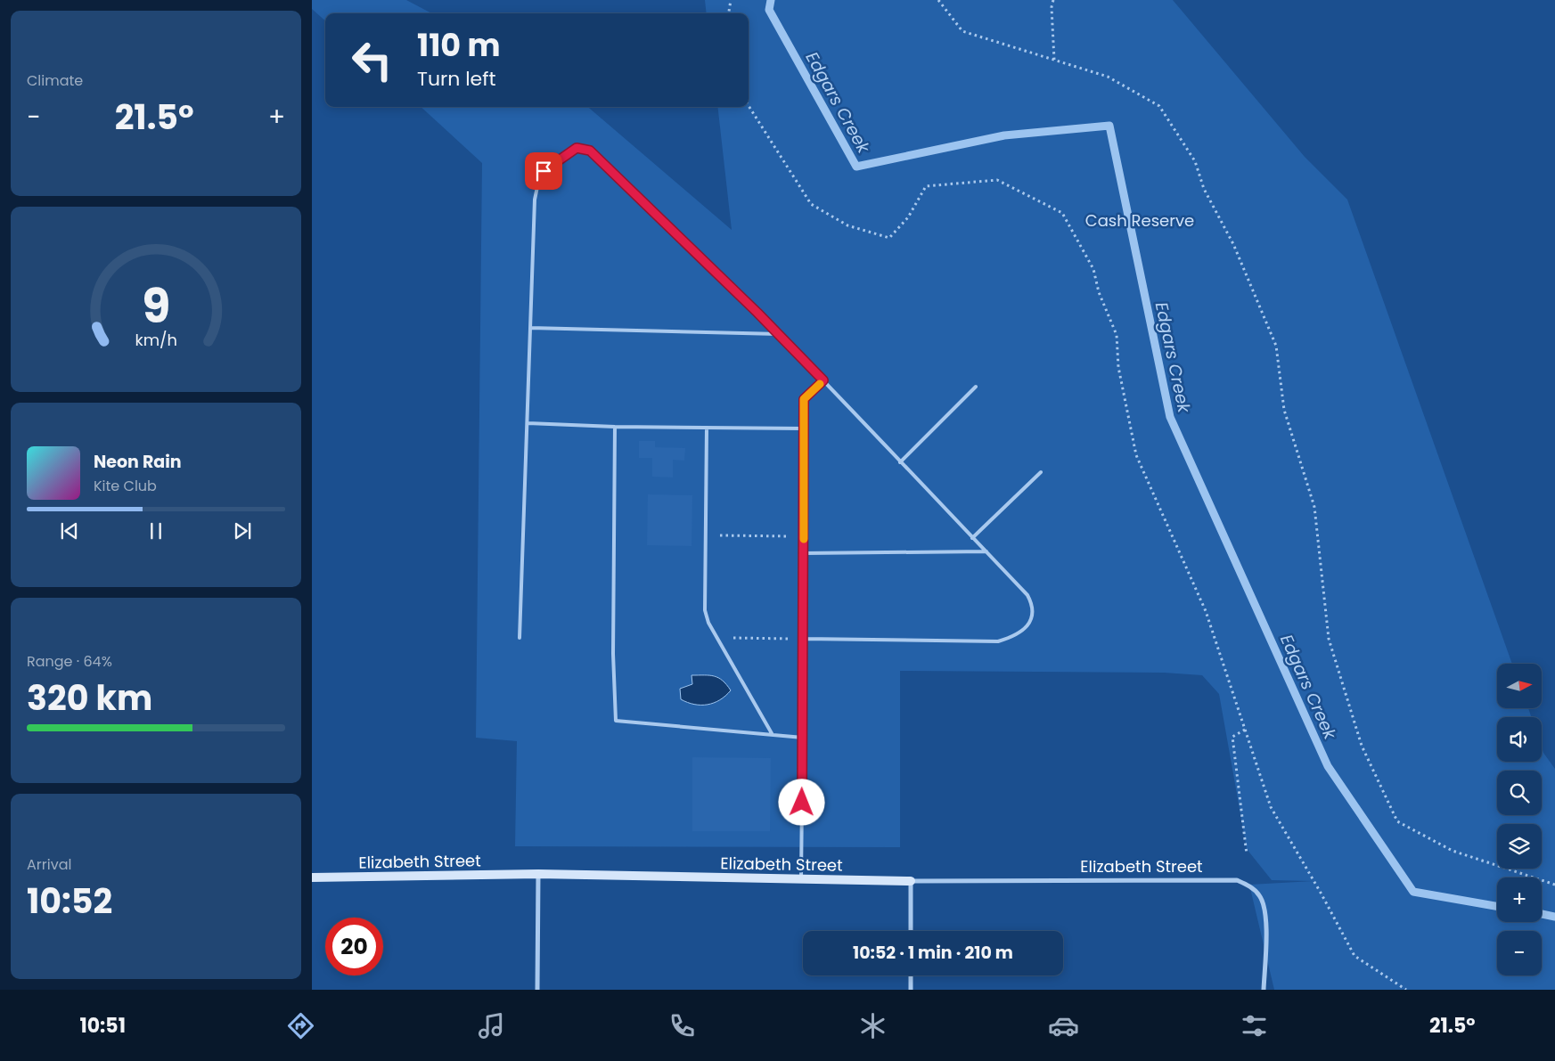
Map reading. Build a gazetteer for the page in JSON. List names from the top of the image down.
{
  "streets": {
    "street": ["Elizabeth Street"]
  },
  "water": ["Edgars Creek"],
  "parks": ["Cash Reserve"],
  "north": "right",
  "page": {
    "tile": [
      "Climate",
      ["Range · 64%", "320 km"],
      ["Arrival", "10:52"]
    ],
    "turn": ["110 m", "Turn left"],
    "heat": ["−", "21.5°", "+"],
    "song": ["Neon Rain", "Kite Club"],
    "map_buttons": ["+", "−"],
    "limit": "20",
    "trip": "10:52 · 1 min · 210 m",
    "tabs": ["10:51", "21.5°"],
    "gauge": ["9", "km/h"]
  }
}
